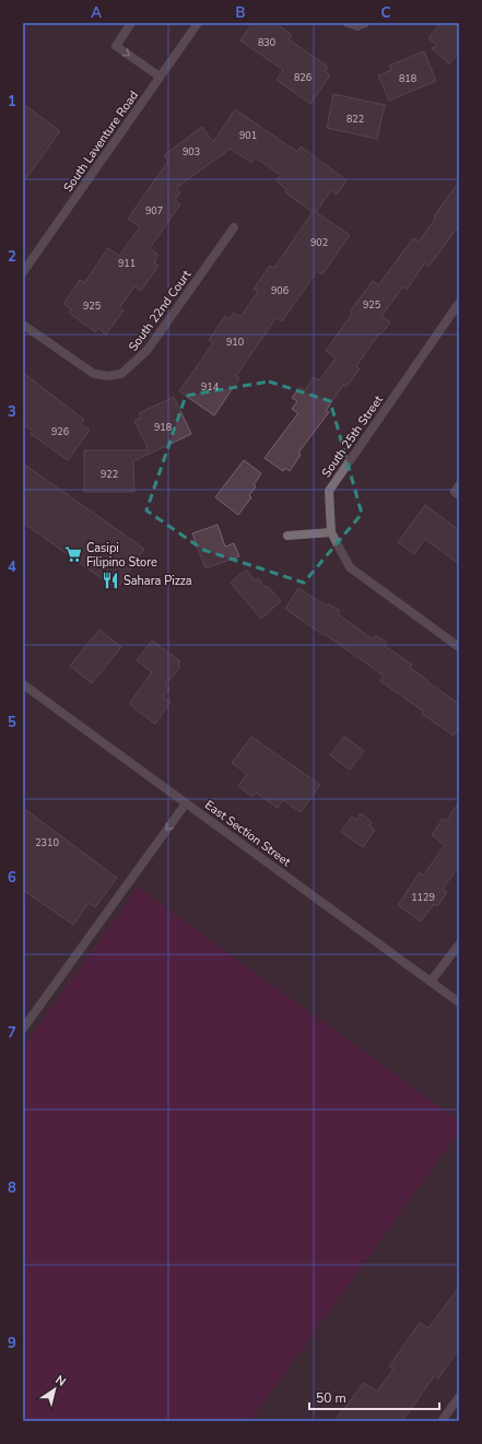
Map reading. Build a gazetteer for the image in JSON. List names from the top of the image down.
{
  "streets": {
    "street": [
      "South Laventure Road",
      "South 22nd Court",
      "South 25th Street",
      "East Section Street"
    ]
  },
  "places": {
    "supermarket": ["Casipi Filipino Store"],
    "restaurant": ["Sahara Pizza"]
  },
  "house_numbers": [
    "830",
    "826",
    "818",
    "822",
    "901",
    "903",
    "907",
    "902",
    "911",
    "906",
    "925",
    "925",
    "910",
    "914",
    "918",
    "926",
    "922",
    "2310",
    "1129"
  ],
  "scale_bar": "50 m",
  "north": "top right",
  "grid": {
    "columns": ["A", "B", "C"],
    "rows": [
      "1",
      "2",
      "3",
      "4",
      "5",
      "6",
      "7",
      "8",
      "9"
    ]
  }
}
